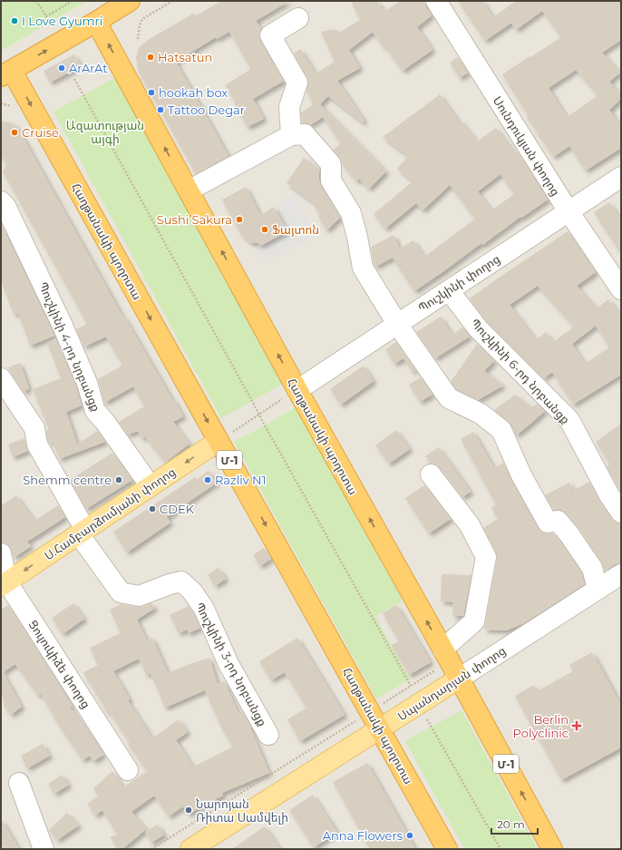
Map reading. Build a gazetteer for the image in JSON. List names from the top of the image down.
{
  "streets": {
    "highway": ["Հաղթանակի պողոտա", "Մ-1"],
    "main road": ["Ս.Համբարձումյանի փողոց", "Սպանդարյան փողոց"],
    "street": [
      "Սունդուկյան փողոց",
      "Պուշկինի փողոց",
      "Պուշկինի 4-րդ նրբանցք",
      "Պուշկինի 6-րդ նրբանցք",
      "Ցուլուկիձե փողոց",
      "Պուշկինի 3-րդ նրբանցք"
    ]
  },
  "crossings": [
    ["Սունդուկյան փողոց", "Պուշկինի փողոց"],
    ["Հաղթանակի պողոտա", "Պուշկինի փողոց"],
    ["Հաղթանակի պողոտա", "Ս.Համբարձումյանի փողոց"],
    ["Հաղթանակի պողոտա", "Սպանդարյան փողոց"],
    ["Պուշկինի փողոց", "Պուշկինի 6-րդ նրբանցք"],
    ["Պուշկինի 4-րդ նրբանցք", "Ս.Համբարձումյանի փողոց"],
    ["Ս.Համբարձումյանի փողոց", "Ցուլուկիձե փողոց"],
    ["Ս.Համբարձումյանի փողոց", "Պուշկինի 3-րդ նրբանցք"]
  ],
  "one_way": ["Ս.Համբարձումյանի փողոց"],
  "parks": ["Ազատության այգի"],
  "places": {
    "other": [
      "I Love Gyumri",
      "Hatsatun",
      "ArArAt",
      "hookah box",
      "Tattoo Degar",
      "Cruise",
      "Sushi Sakura",
      "Ֆայտոն",
      "Shemm centre",
      "Razliv N1",
      "CDEK",
      "Նարոյան Ռիտա Սամվելի",
      "Anna Flowers"
    ],
    "health": ["Berlin Polyclinic"]
  },
  "scale_bar": "20 m"
}
